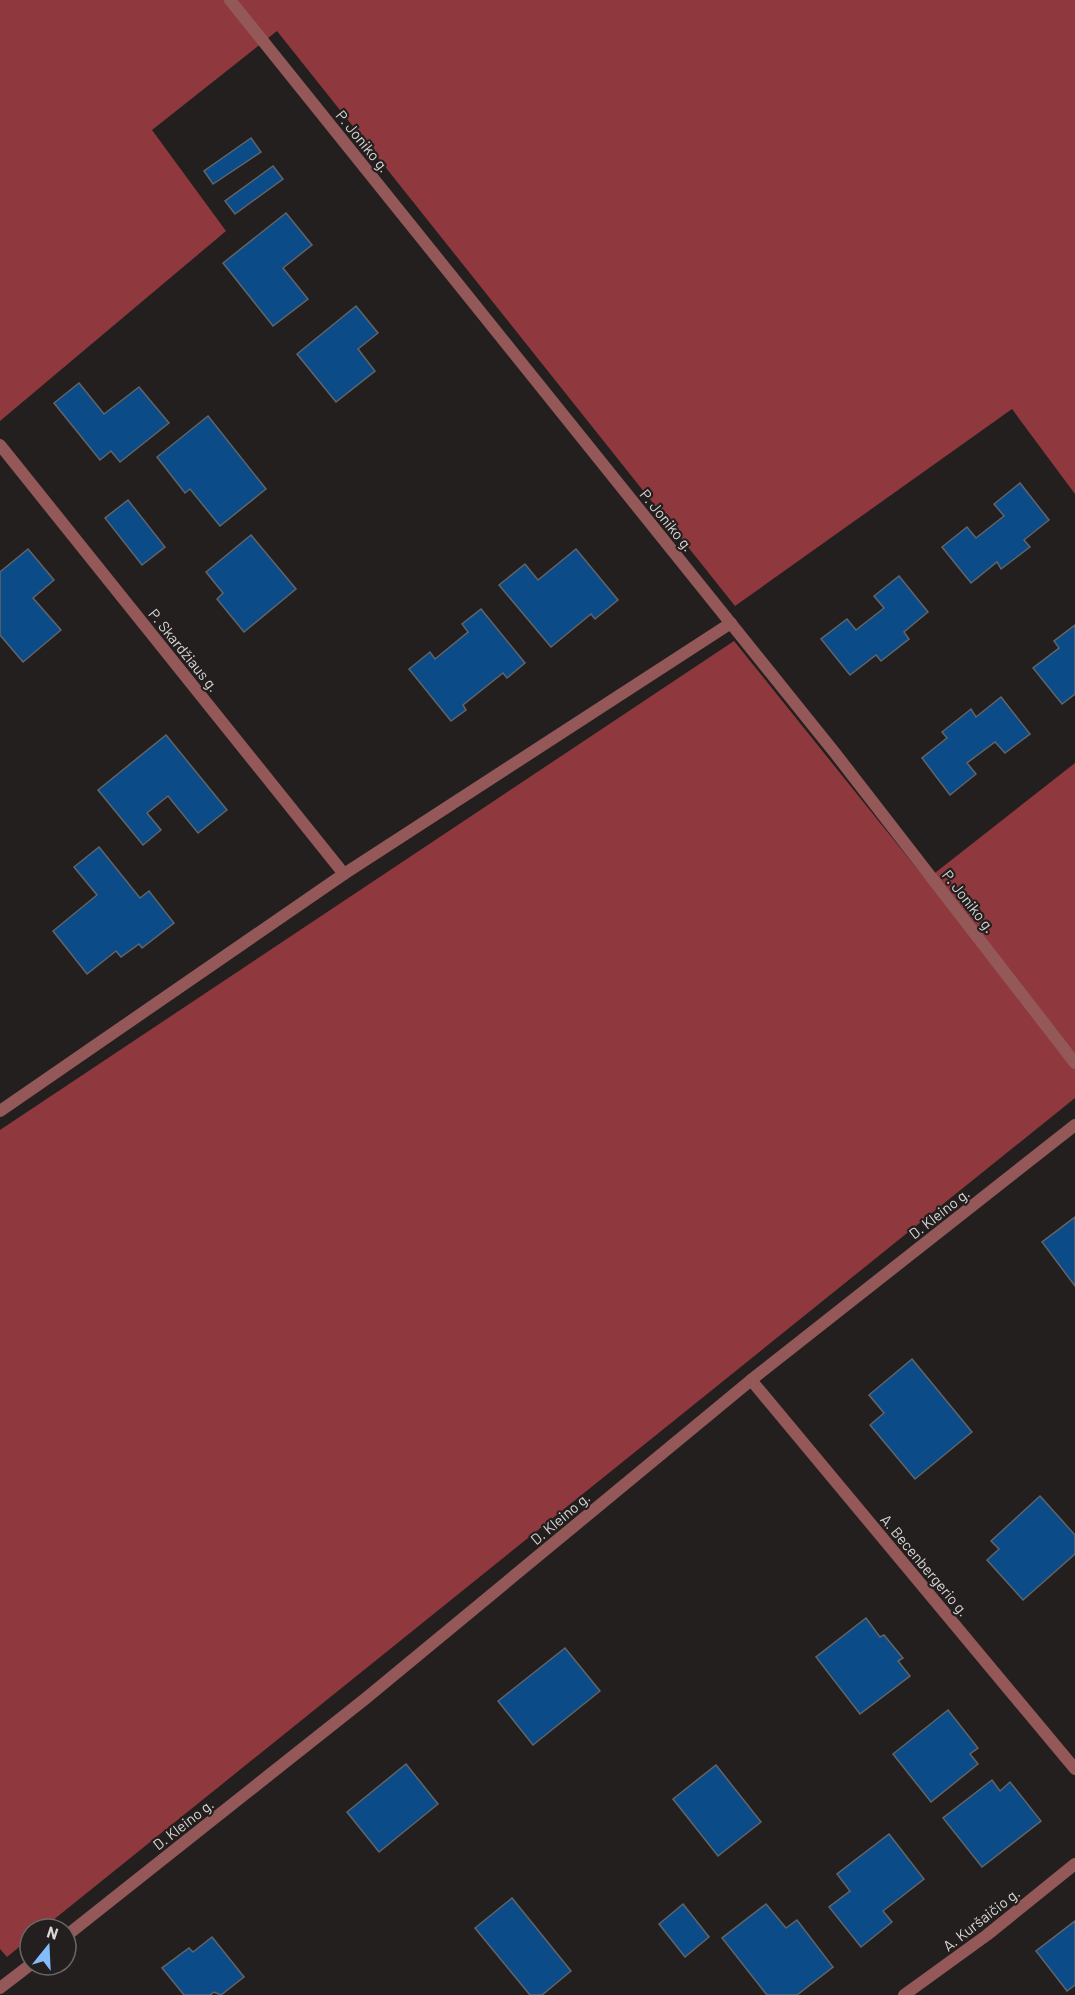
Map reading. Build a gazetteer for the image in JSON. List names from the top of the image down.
{
  "streets": {
    "street": [
      "P. Joniko g.",
      "P. Skardžiaus g.",
      "D. Kleino g.",
      "A. Becenbergerio g.",
      "A. Kuršaičio g."
    ]
  },
  "crossings": [
    ["D. Kleino g.", "A. Becenbergerio g."]
  ],
  "north": "top"
}
